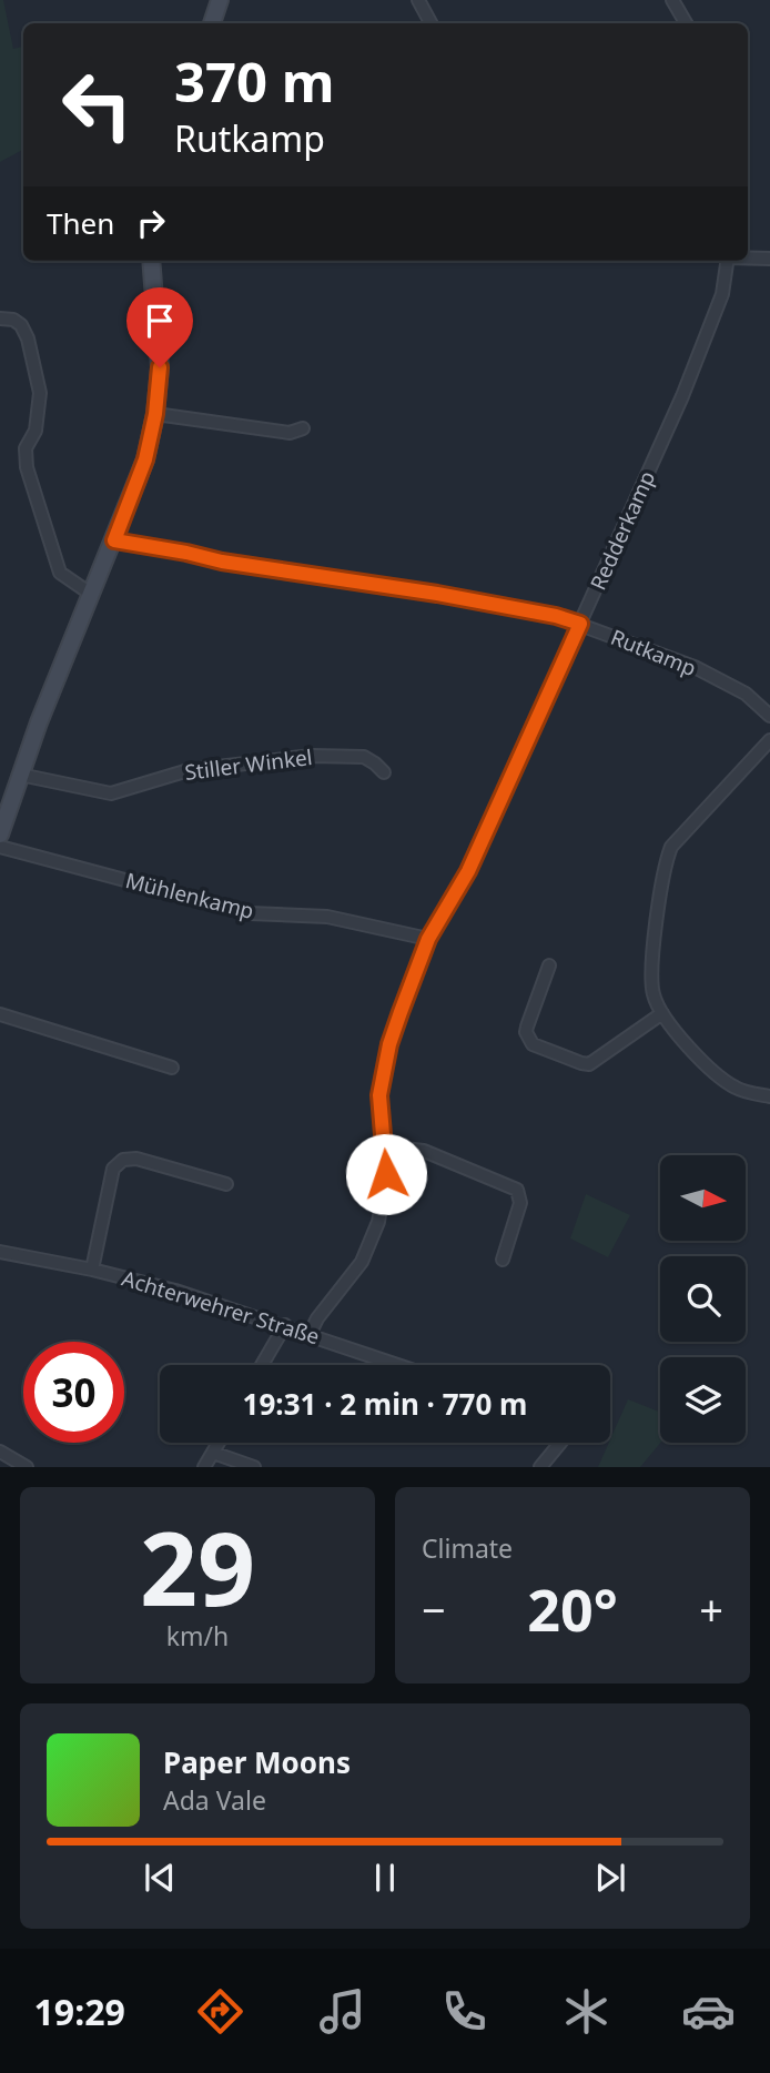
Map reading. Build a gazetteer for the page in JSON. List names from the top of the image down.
{
  "streets": {
    "street": [
      "Redderkamp",
      "Rutkamp",
      "Stiller Winkel",
      "Mühlenkamp",
      "Achterwehrer Straße"
    ]
  },
  "crossings": [
    ["Redderkamp", "Rutkamp"],
    ["Redderkamp", "Mühlenkamp"],
    ["Redderkamp", "Achterwehrer Straße"]
  ],
  "north": "right",
  "page": {
    "turn": ["370 m", "Rutkamp"],
    "then": "Then",
    "limit": "30",
    "trip": "19:31 · 2 min · 770 m",
    "tile": [
      ["29", "km/h"],
      "Climate"
    ],
    "heat": ["−", "20°", "+"],
    "song": ["Paper Moons", "Ada Vale"],
    "tabs": "19:29"
  }
}
